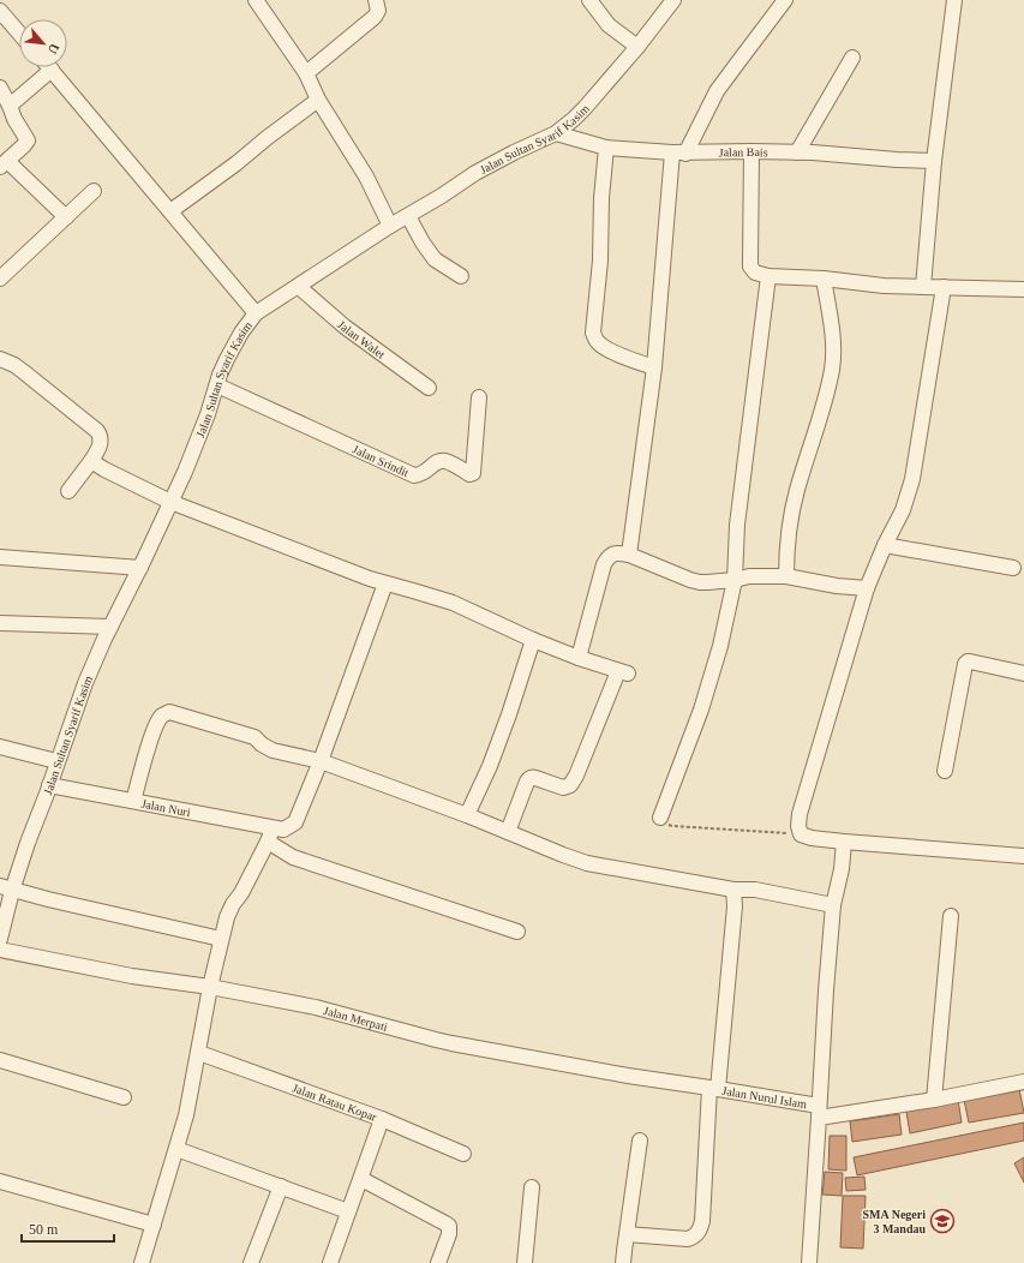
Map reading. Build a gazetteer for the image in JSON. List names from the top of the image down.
{
  "streets": {
    "street": [
      "Jalan Sultan Syarif Kasim",
      "Jalan Bais",
      "Jalan Walet",
      "Jalan Srindit",
      "Jalan Nuri",
      "Jalan Merpati",
      "Jalan Nurul Islam",
      "Jalan Ratau Kopar"
    ]
  },
  "crossings": [
    ["Jalan Sultan Syarif Kasim", "Jalan Bais"],
    ["Jalan Sultan Syarif Kasim", "Jalan Walet"],
    ["Jalan Sultan Syarif Kasim", "Jalan Srindit"],
    ["Jalan Sultan Syarif Kasim", "Jalan Nuri"],
    ["Jalan Merpati", "Jalan Nurul Islam"]
  ],
  "places": {
    "school or university": ["SMA Negeri 3 Mandau"]
  },
  "scale_bar": "50 m",
  "north": "bottom right"
}
